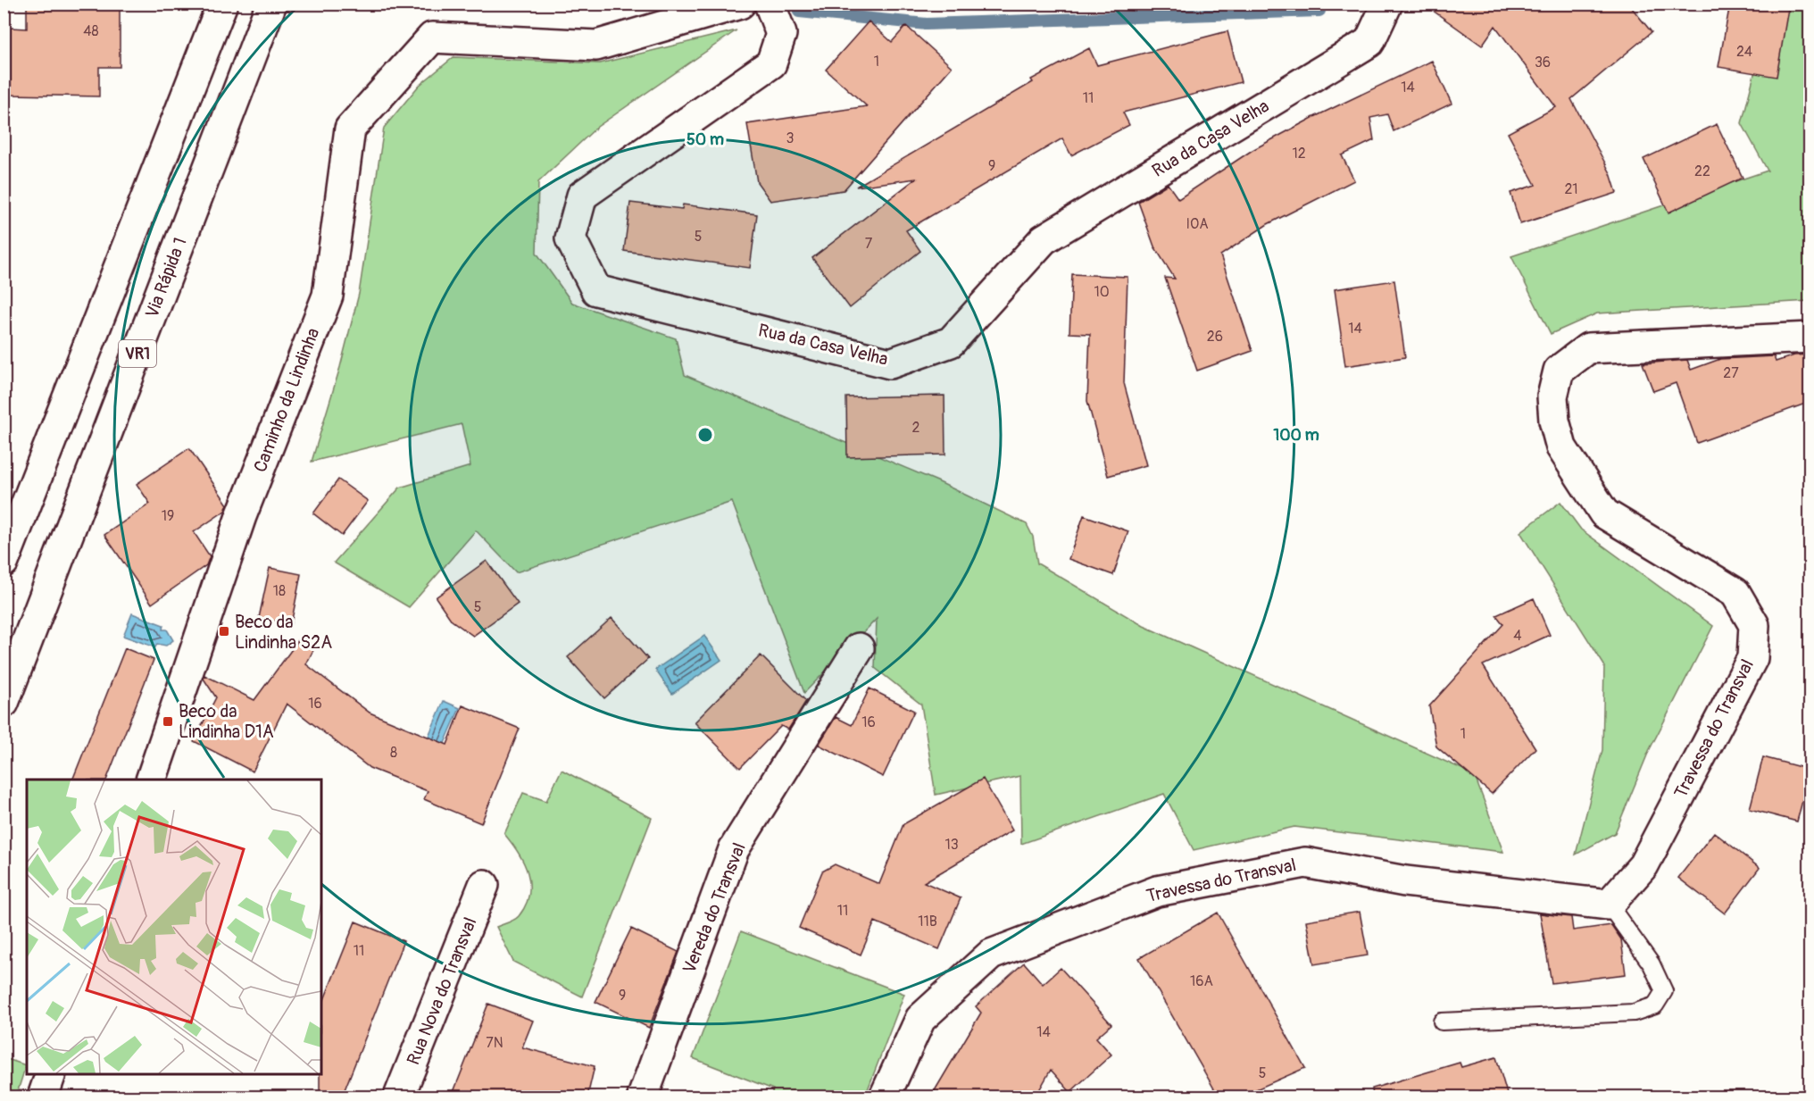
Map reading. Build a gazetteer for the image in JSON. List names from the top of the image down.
{
  "streets": {
    "main road": [
      "Rua da Casa Velha",
      "Via Rápida 1",
      "VR1",
      "Caminho da Lindinha",
      "Travessa do Transval",
      "Vereda do Transval",
      "Rua Nova do Transval"
    ]
  },
  "places": {
    "transit": ["Beco da Lindinha S2A", "Beco da Lindinha D1A"]
  },
  "house_numbers": [
    "48",
    "24",
    "1",
    "36",
    "14",
    "11",
    "3",
    "12",
    "9",
    "22",
    "21",
    "IOA",
    "5",
    "7",
    "10",
    "14",
    "26",
    "27",
    "2",
    "19",
    "18",
    "5",
    "4",
    "16",
    "16",
    "1",
    "8",
    "13",
    "11",
    "11B",
    "11",
    "16A",
    "9",
    "14",
    "7N",
    "5"
  ],
  "rings": ["50 m", "100 m"]
}
